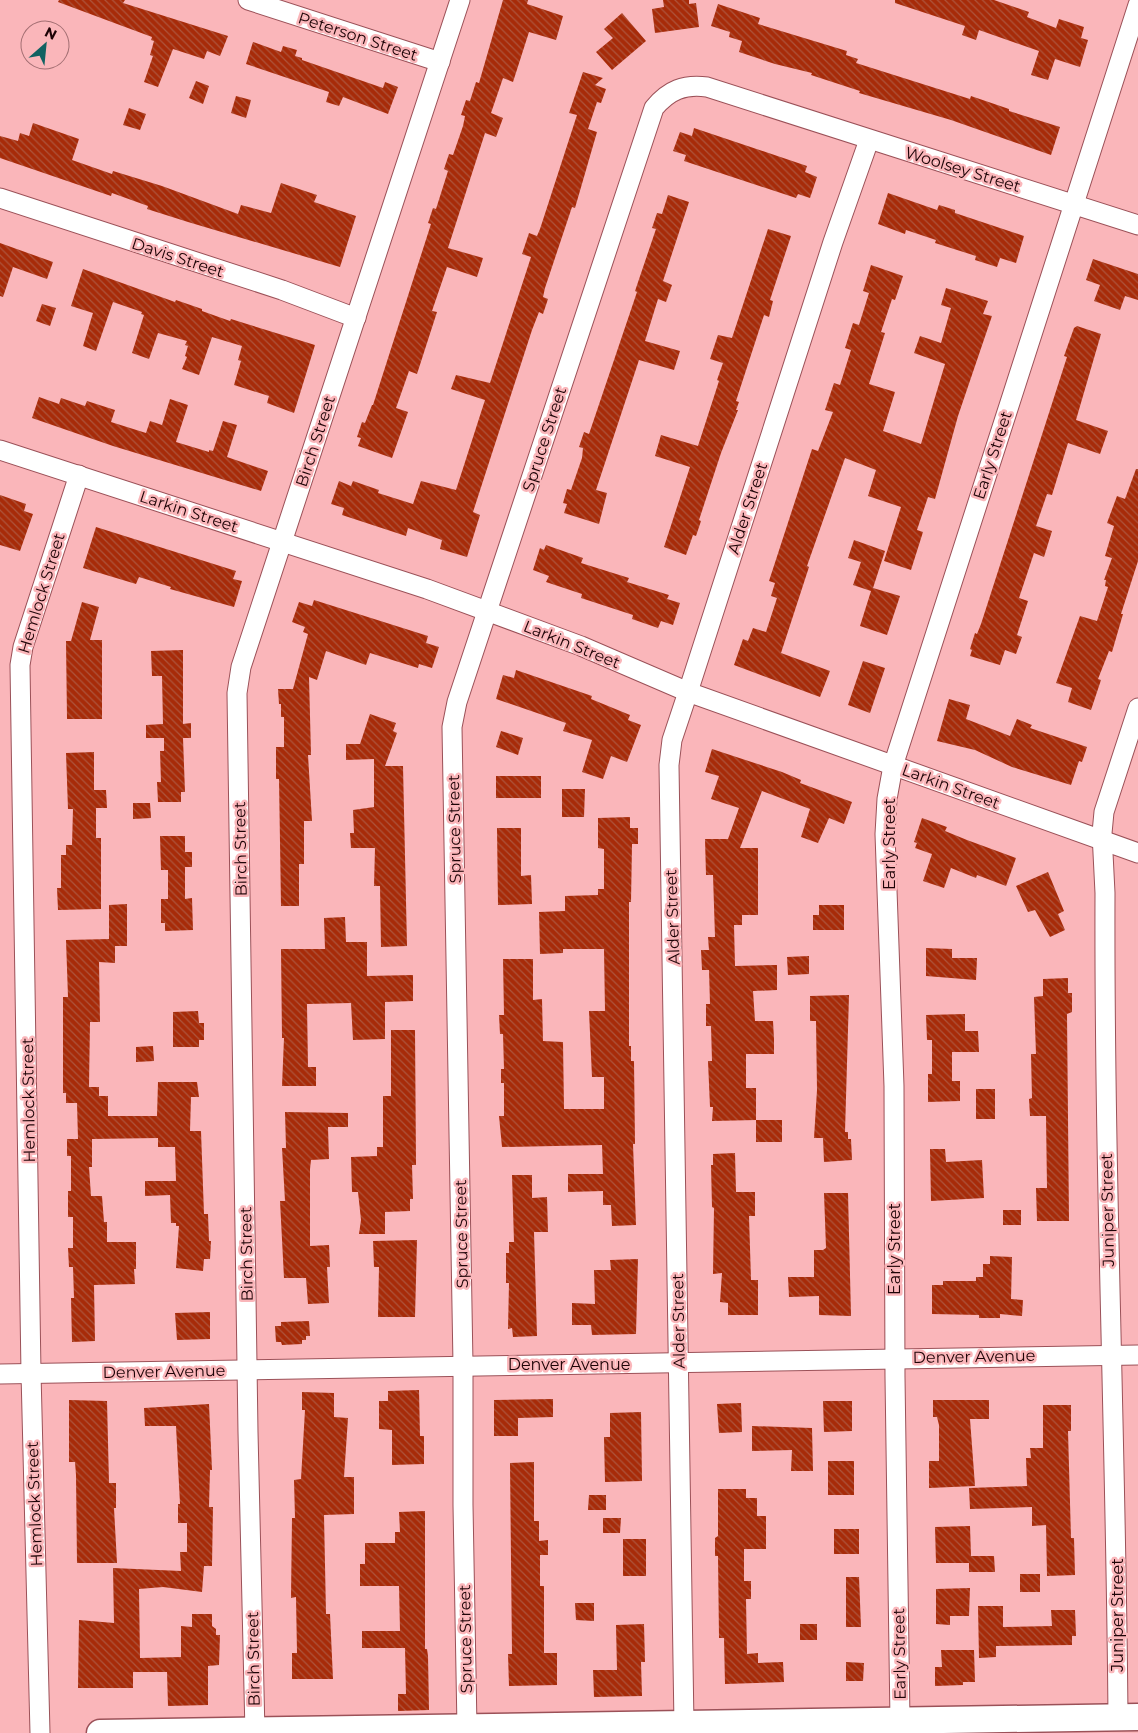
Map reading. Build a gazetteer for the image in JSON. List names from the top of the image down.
{
  "streets": {
    "street": [
      "Peterson Street",
      "Woolsey Street",
      "Davis Street",
      "Spruce Street",
      "Birch Street",
      "Early Street",
      "Alder Street",
      "Larkin Street",
      "Hemlock Street",
      "Juniper Street",
      "Denver Avenue"
    ]
  },
  "crossings": [
    ["Peterson Street", "Birch Street"],
    ["Woolsey Street", "Spruce Street"],
    ["Woolsey Street", "Early Street"],
    ["Woolsey Street", "Alder Street"],
    ["Davis Street", "Birch Street"],
    ["Spruce Street", "Larkin Street"],
    ["Spruce Street", "Denver Avenue"],
    ["Birch Street", "Larkin Street"],
    ["Birch Street", "Denver Avenue"],
    ["Early Street", "Larkin Street"],
    ["Early Street", "Denver Avenue"],
    ["Alder Street", "Larkin Street"],
    ["Alder Street", "Denver Avenue"],
    ["Larkin Street", "Hemlock Street"],
    ["Larkin Street", "Juniper Street"],
    ["Hemlock Street", "Denver Avenue"],
    ["Juniper Street", "Denver Avenue"]
  ],
  "north": "top right"
}
